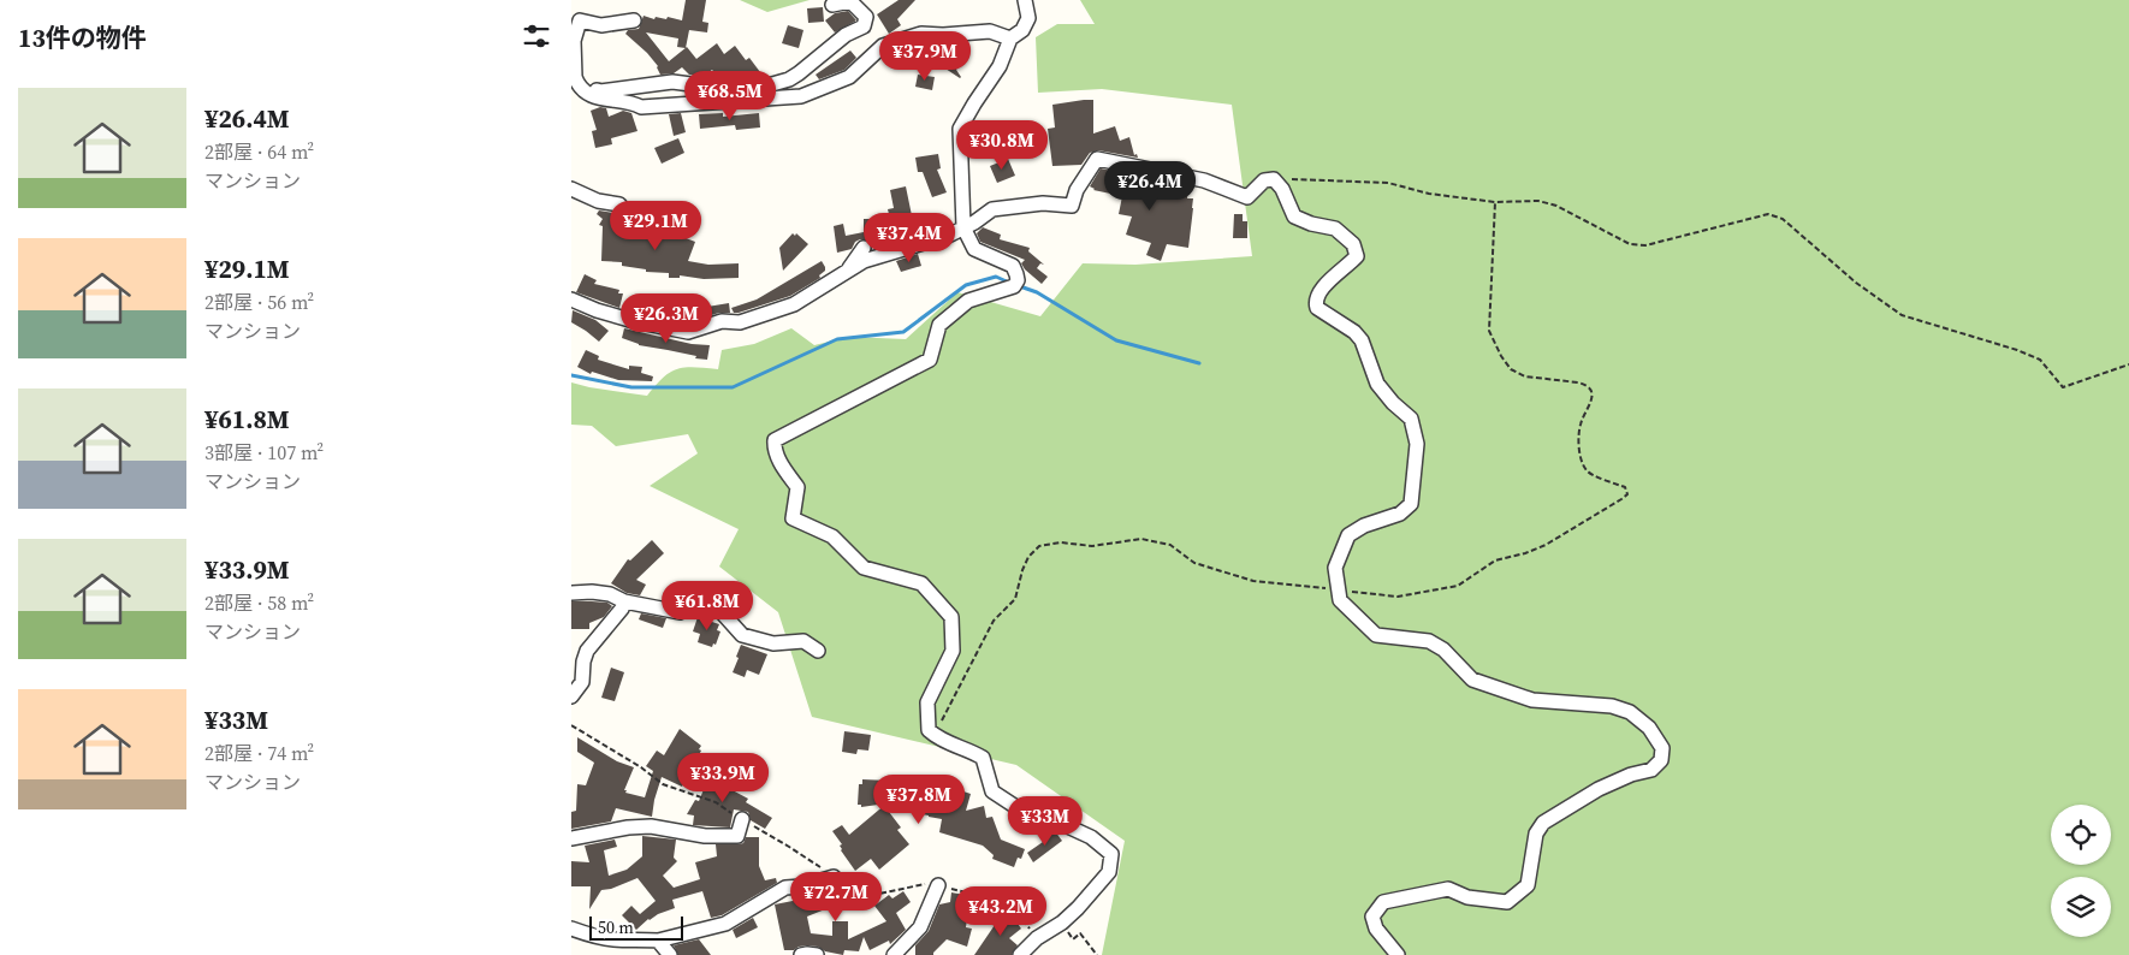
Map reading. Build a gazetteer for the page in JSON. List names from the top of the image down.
{
  "scale_bar": "50 m",
  "page": {
    "heading": "13件の物件",
    "price": [
      "¥37.9M",
      "¥68.5M",
      "¥30.8M",
      "¥26.4M",
      "¥29.1M",
      "¥37.4M",
      "¥26.3M",
      "¥61.8M",
      "¥33.9M",
      "¥37.8M",
      "¥33M",
      "¥72.7M",
      "¥43.2M"
    ],
    "list": [
      {
        "name": "¥26.4M",
        "note": "2部屋 · 64 m² · マンション"
      },
      {
        "name": "¥29.1M",
        "note": "2部屋 · 56 m² · マンション"
      },
      {
        "name": "¥61.8M",
        "note": "3部屋 · 107 m² · マンション"
      },
      {
        "name": "¥33.9M",
        "note": "2部屋 · 58 m² · マンション"
      },
      {
        "name": "¥33M",
        "note": "2部屋 · 74 m² · マンション"
      }
    ],
    "scale": "50 m"
  }
}
